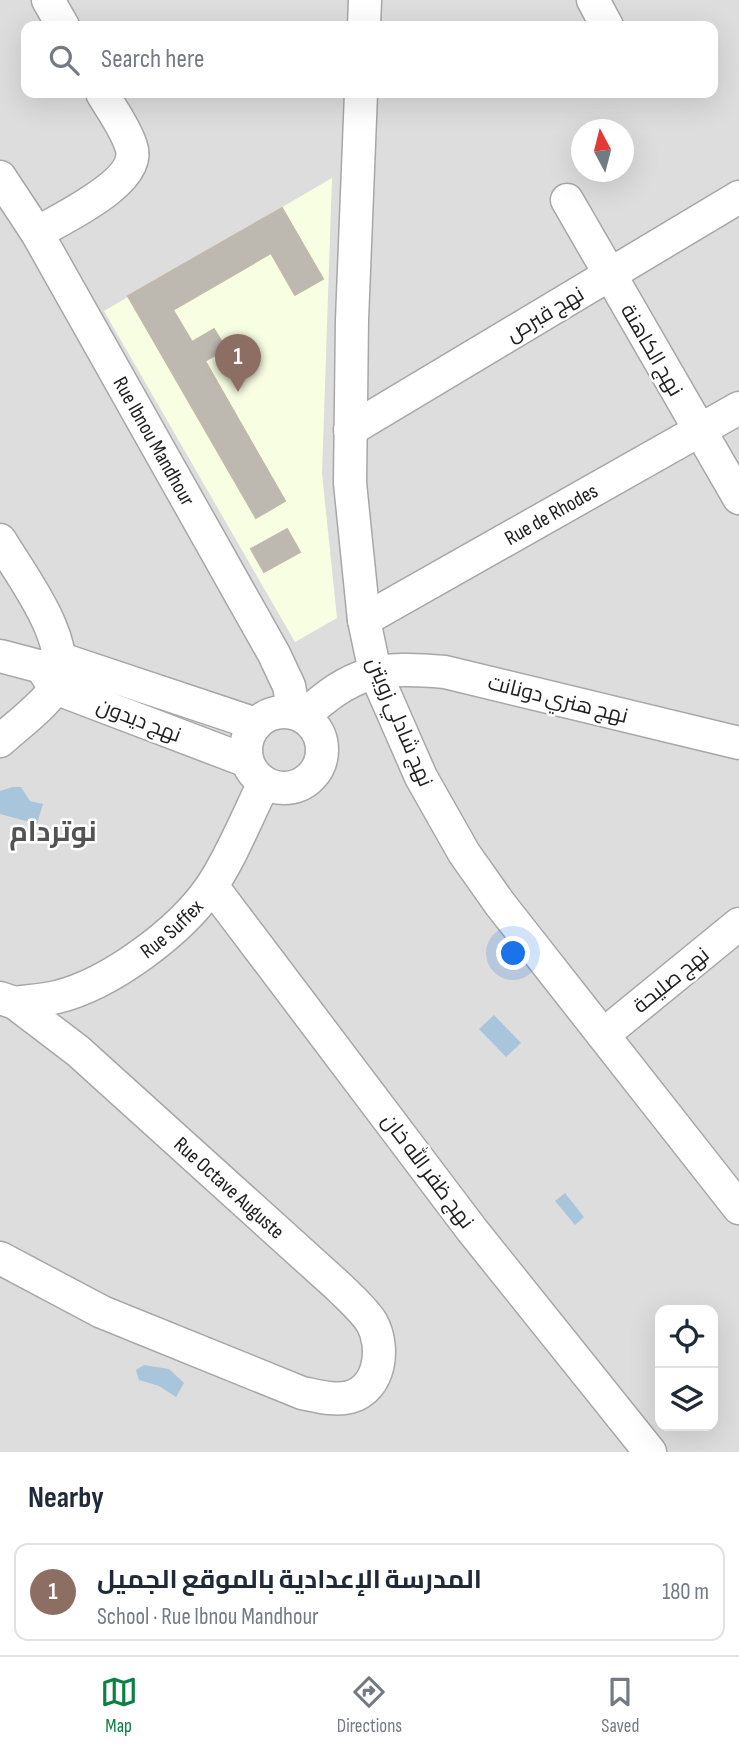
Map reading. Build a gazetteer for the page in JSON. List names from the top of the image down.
{
  "streets": {
    "street": [
      "نهج قبرص",
      "نهج الكاهنة",
      "Rue Ibnou Mandhour",
      "Rue de Rhodes",
      "نهج هنري دونانت",
      "نهج ديدون",
      "نهج شادلي زويتن",
      "Rue Suffex",
      "نهج صليحة",
      "نهج ظفر الله خان",
      "Rue Octave Auguste"
    ]
  },
  "crossings": [
    ["نهج قبرص", "نهج الكاهنة"],
    ["نهج قبرص", "نهج شادلي زويتن"],
    ["نهج الكاهنة", "Rue de Rhodes"],
    ["Rue Ibnou Mandhour", "نهج هنري دونانت"],
    ["Rue Ibnou Mandhour", "نهج ديدون"],
    ["Rue Ibnou Mandhour", "Rue Suffex"],
    ["Rue de Rhodes", "نهج شادلي زويتن"],
    ["نهج هنري دونانت", "نهج ديدون"],
    ["نهج هنري دونانت", "نهج شادلي زويتن"],
    ["نهج هنري دونانت", "Rue Suffex"],
    ["نهج ديدون", "Rue Suffex"],
    ["نهج شادلي زويتن", "نهج صليحة"],
    ["Rue Suffex", "نهج ظفر الله خان"],
    ["Rue Suffex", "Rue Octave Auguste"]
  ],
  "districts": ["نوتردام"],
  "north": "top",
  "page": {
    "search": "Search here",
    "pins": "1",
    "heading": "Nearby",
    "list": [
      {
        "mark": "1",
        "name": "المدرسة الإعدادية بالموقع الجميل",
        "note": "School · Rue Ibnou Mandhour",
        "value": "180 m"
      }
    ],
    "nav": ["Map", "Directions", "Saved"]
  }
}
